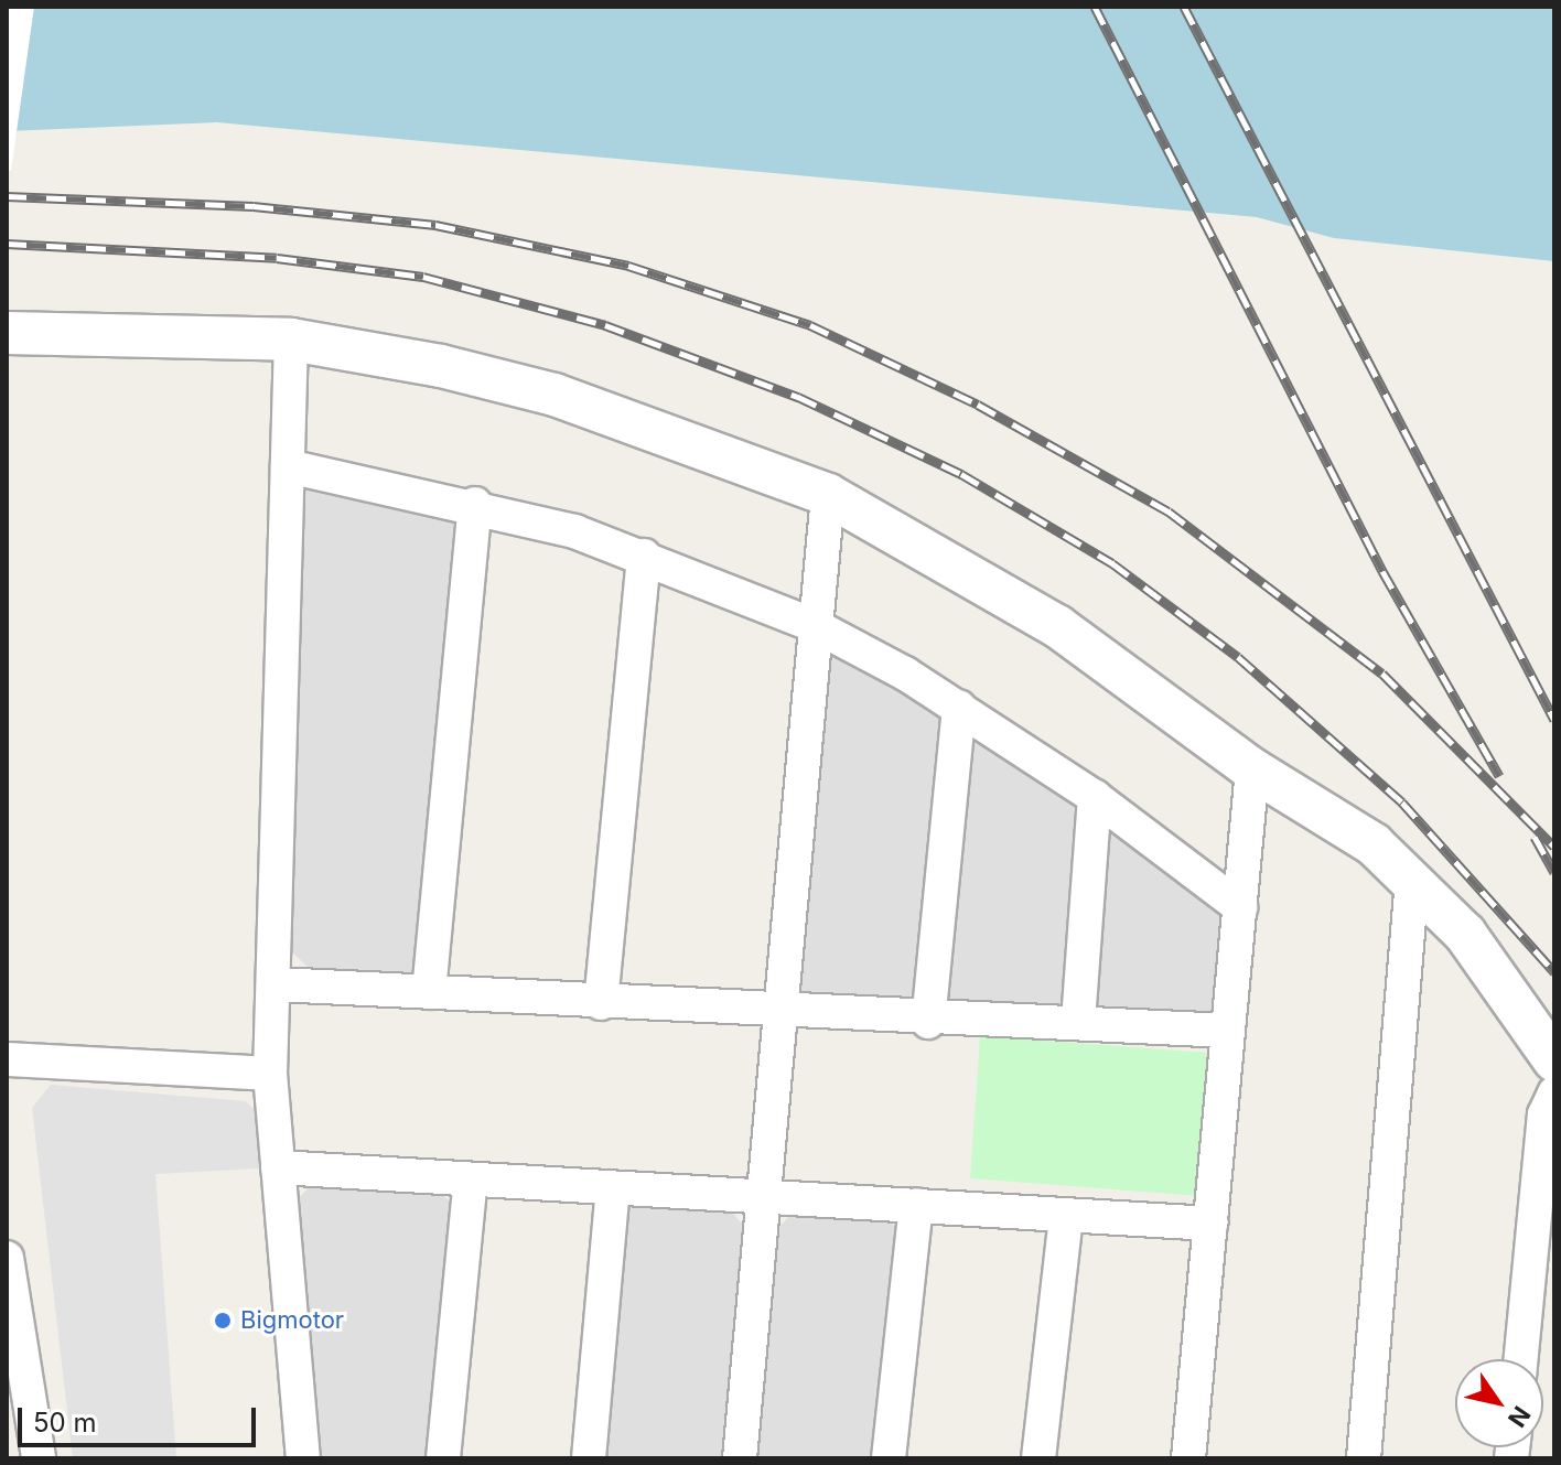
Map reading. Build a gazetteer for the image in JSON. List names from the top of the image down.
{
  "places": ["Bigmotor"],
  "scale_bar": "50 m",
  "north": "bottom right"
}
